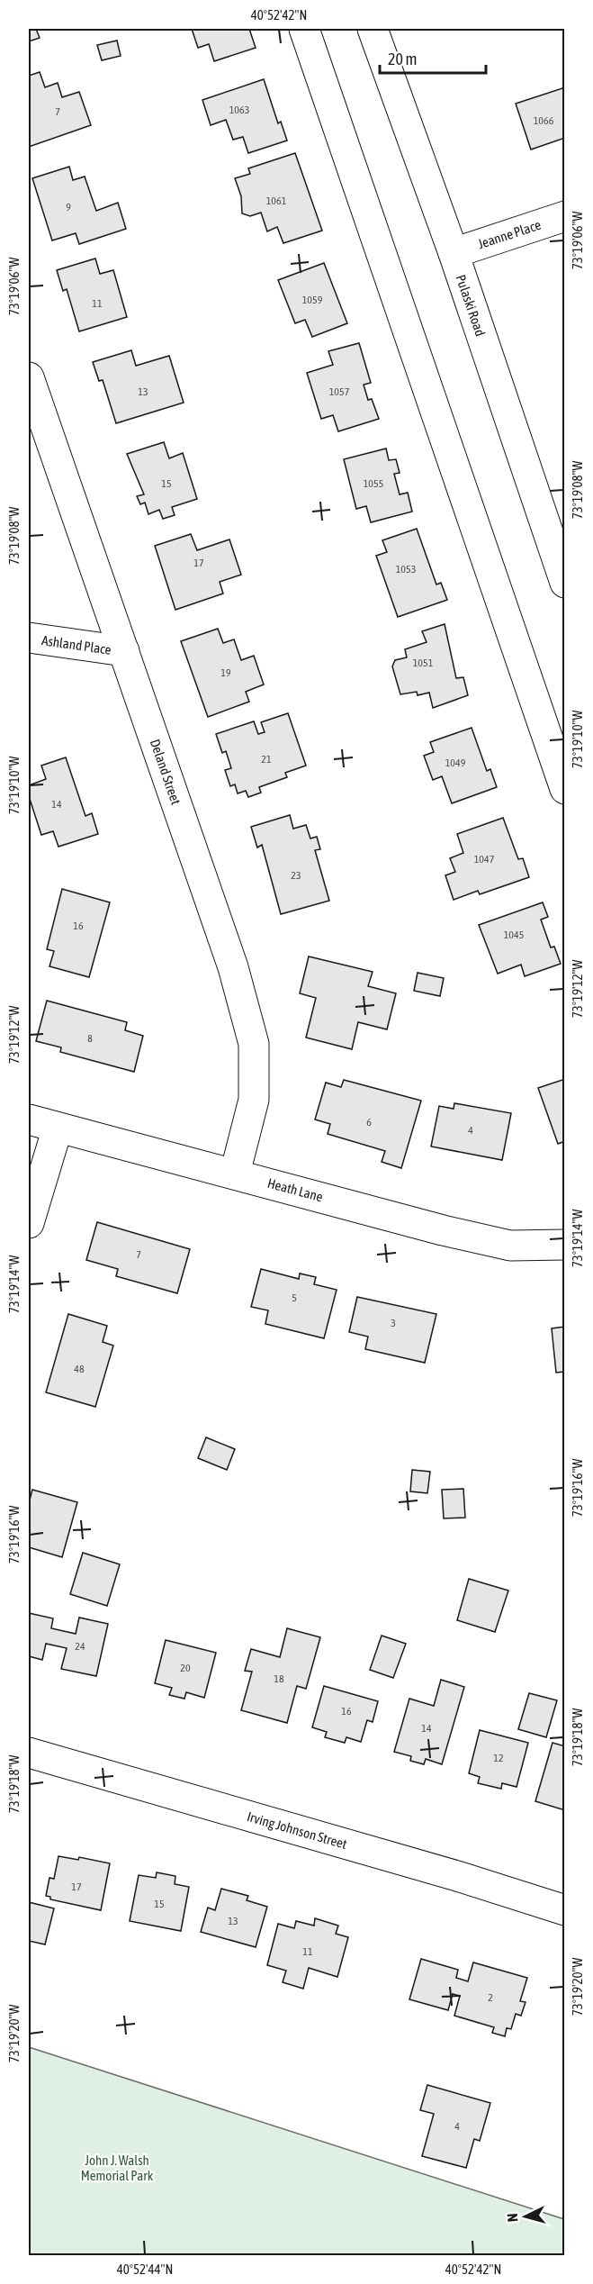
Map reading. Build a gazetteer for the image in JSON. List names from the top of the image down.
{
  "streets": {
    "street": [
      "Jeanne Place",
      "Pulaski Road",
      "Ashland Place",
      "Deland Street",
      "Heath Lane",
      "Irving Johnson Street"
    ]
  },
  "crossings": [
    ["Jeanne Place", "Pulaski Road"],
    ["Ashland Place", "Deland Street"],
    ["Deland Street", "Heath Lane"]
  ],
  "parks": ["John J. Walsh Memorial Park"],
  "house_numbers": [
    "1063",
    "7",
    "1066",
    "1061",
    "9",
    "1059",
    "11",
    "13",
    "1057",
    "15",
    "1055",
    "17",
    "1053",
    "1051",
    "19",
    "21",
    "1049",
    "14",
    "1047",
    "23",
    "16",
    "1045",
    "8",
    "6",
    "4",
    "7",
    "5",
    "3",
    "48",
    "24",
    "20",
    "18",
    "16",
    "14",
    "12",
    "17",
    "15",
    "13",
    "11",
    "2",
    "4"
  ],
  "scale_bar": "20 m",
  "north": "left",
  "coordinates": [
    "40°52'42\"N",
    "73°19'06\"W",
    "73°19'08\"W",
    "73°19'10\"W",
    "73°19'12\"W",
    "73°19'14\"W",
    "73°19'16\"W",
    "73°19'18\"W",
    "73°19'20\"W",
    "40°52'44\"N"
  ]
}
